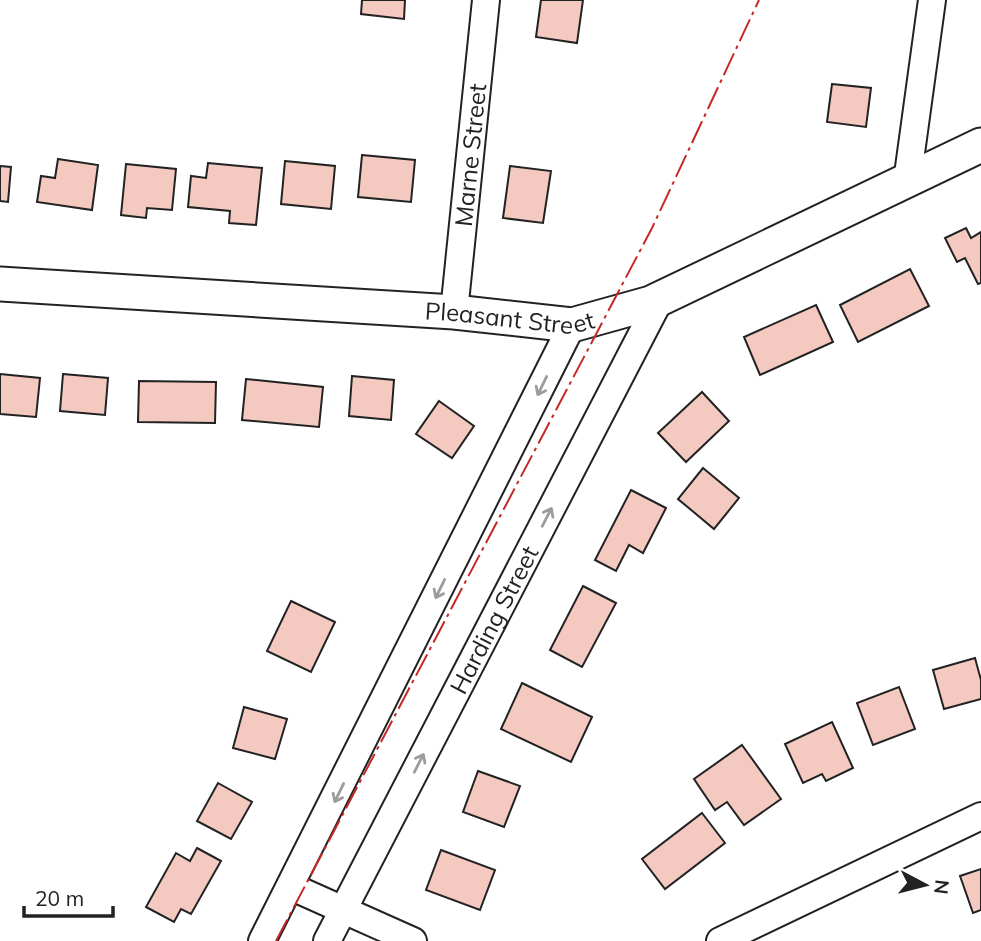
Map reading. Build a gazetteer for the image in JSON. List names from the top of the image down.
{
  "streets": {
    "street": ["Marne Street", "Pleasant Street", "Harding Street"]
  },
  "crossings": [
    ["Marne Street", "Pleasant Street"],
    ["Pleasant Street", "Harding Street"]
  ],
  "scale_bar": "20 m",
  "north": "right"
}
